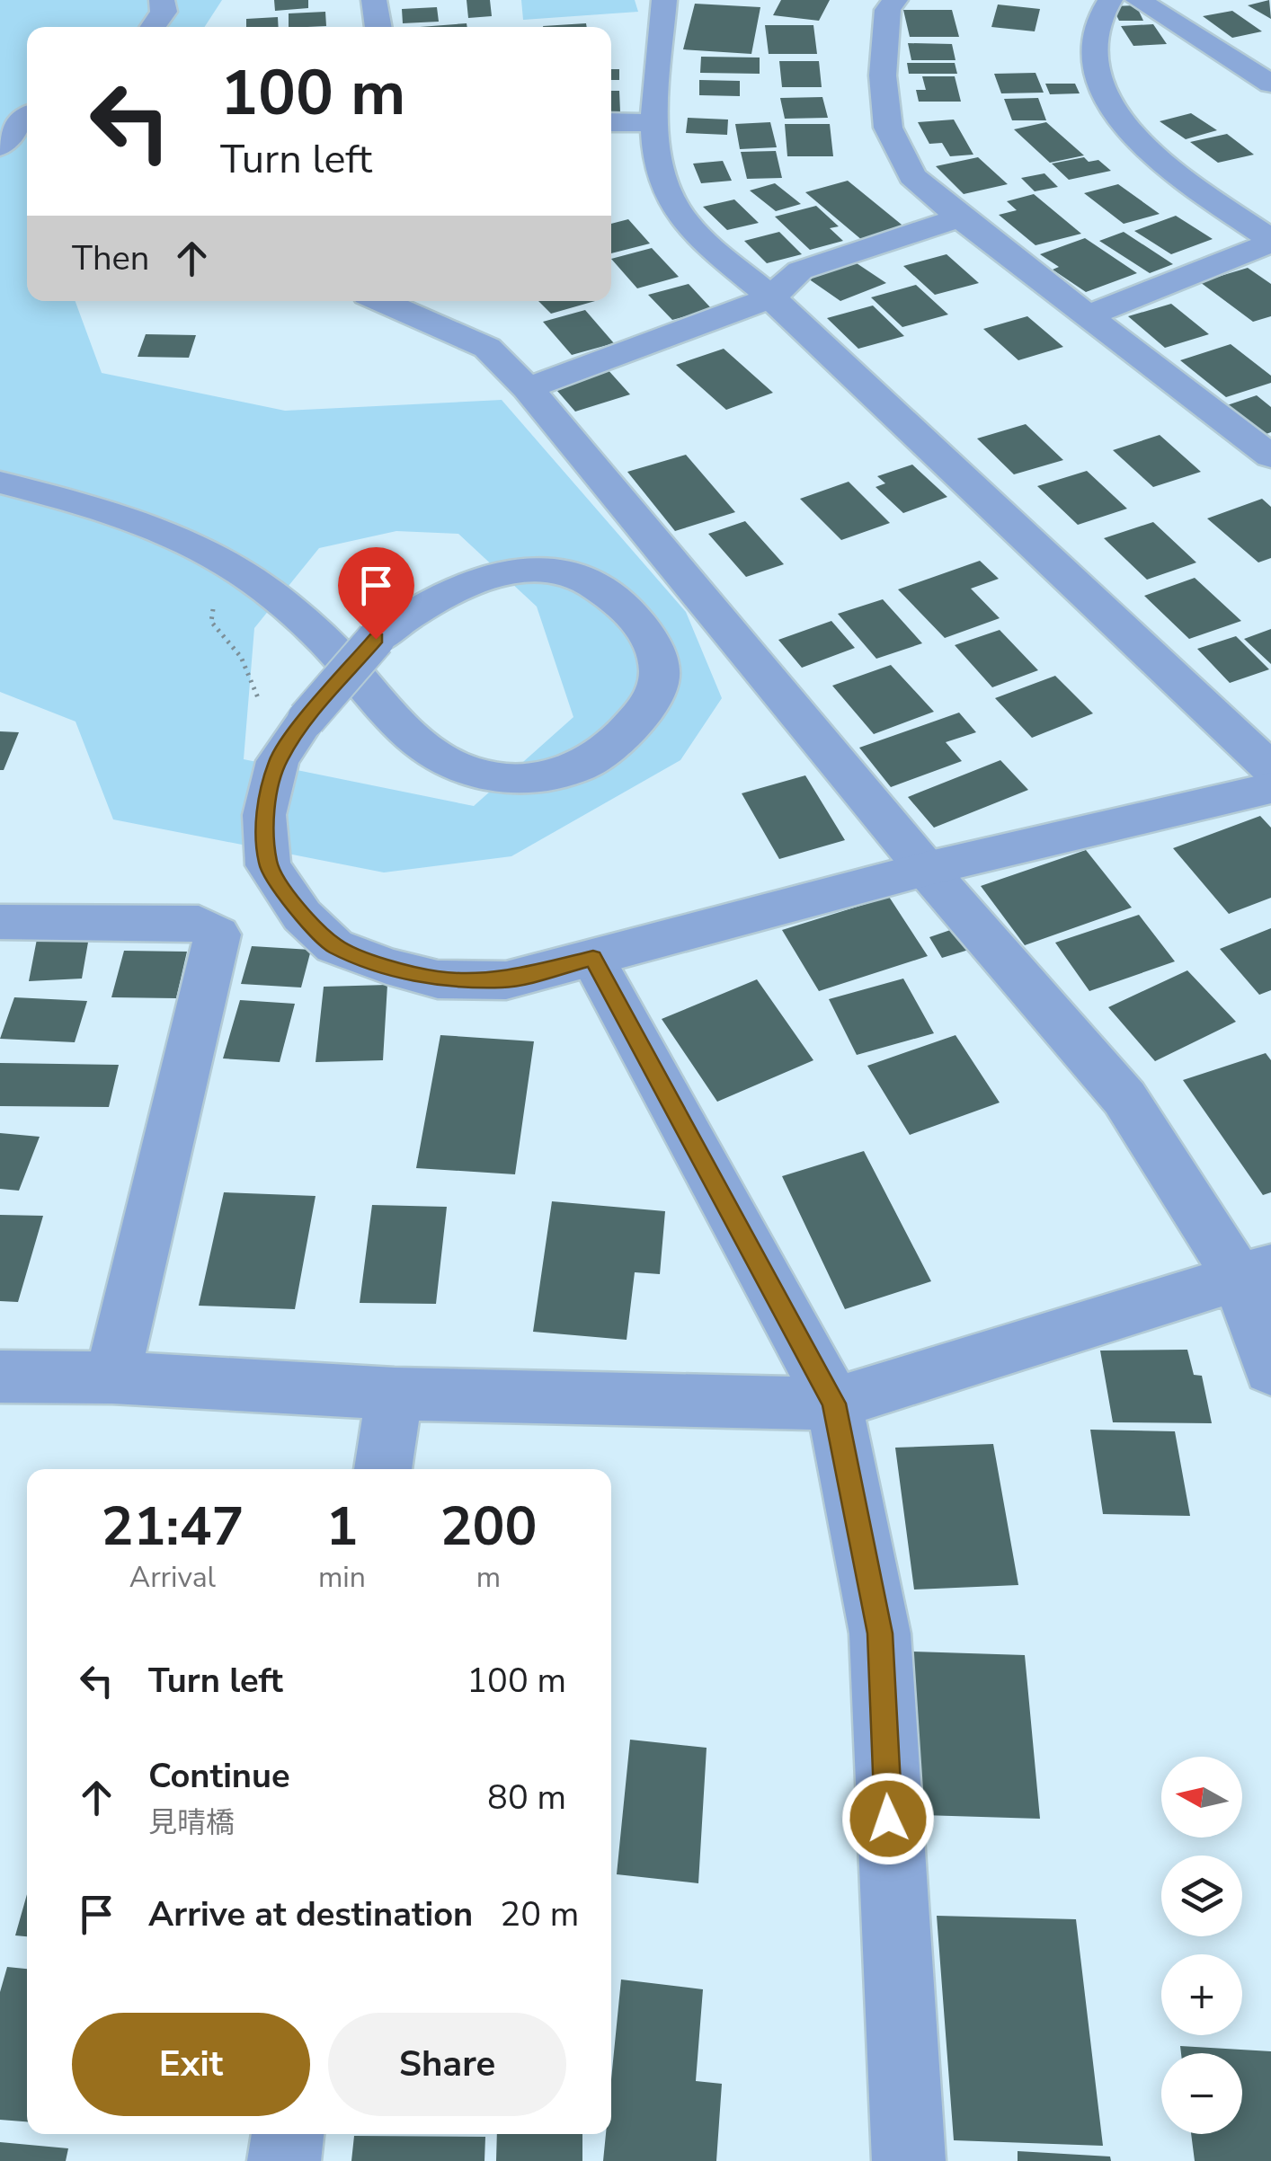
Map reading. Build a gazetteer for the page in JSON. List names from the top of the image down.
{
  "north": "left",
  "page": {
    "turn": ["100 m", "Turn left"],
    "then": "Then",
    "eta": [
      "21:47",
      "Arrival",
      "1",
      "min",
      "200",
      "m"
    ],
    "list": [
      {
        "name": "Turn left",
        "value": "100 m"
      },
      {
        "name": "Continue",
        "note": "見晴橋",
        "value": "80 m"
      },
      {
        "name": "Arrive at destination",
        "value": "20 m"
      }
    ],
    "map_buttons": ["+", "−"],
    "buttons": ["Exit", "Share"]
  }
}
